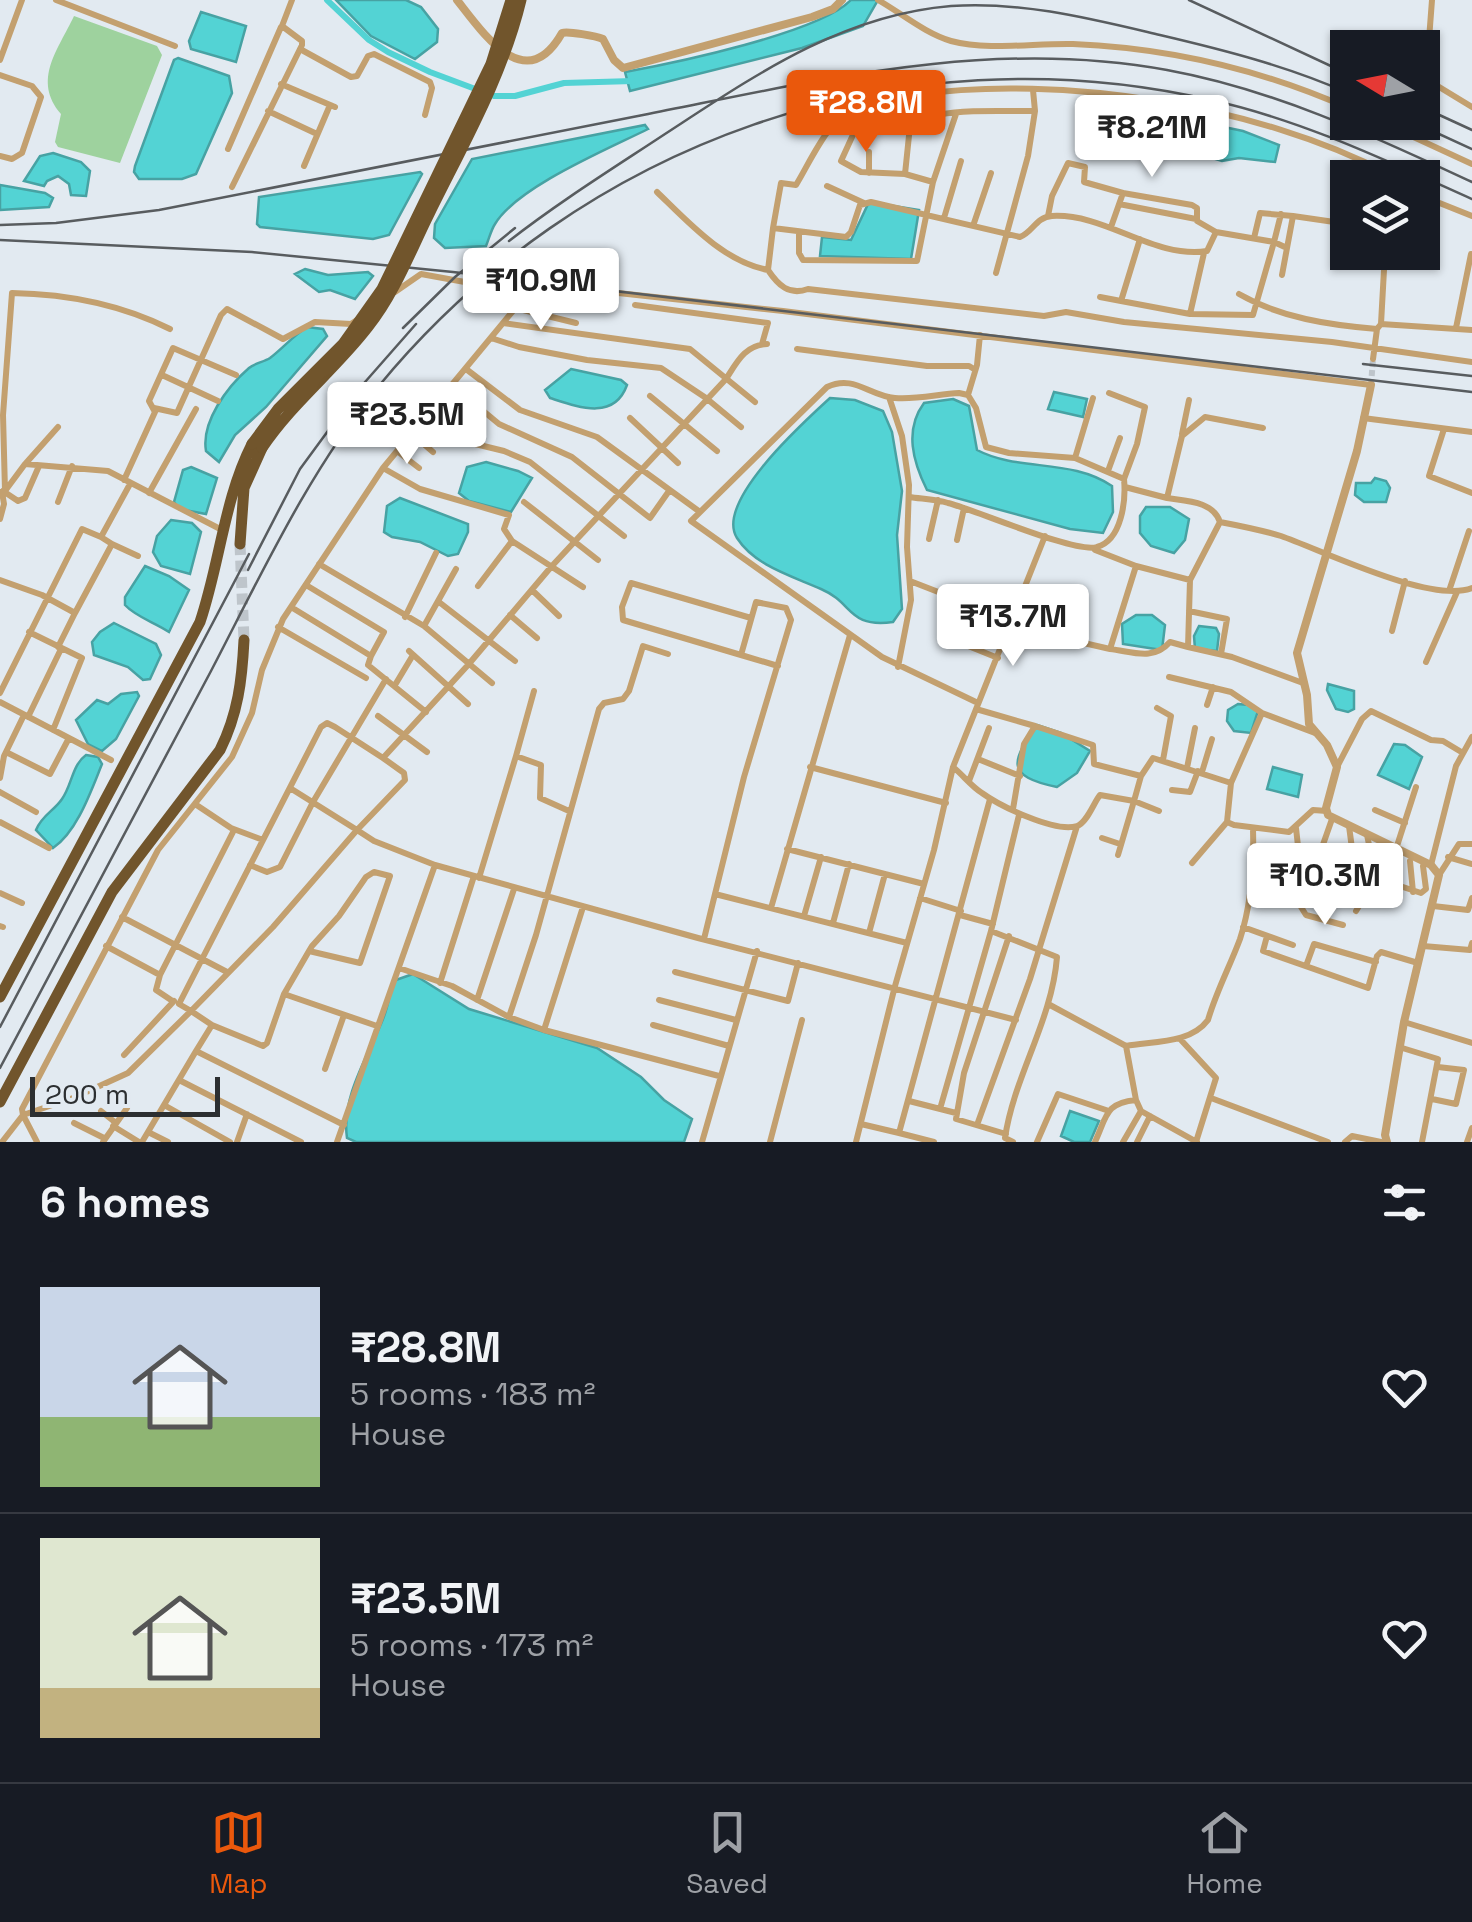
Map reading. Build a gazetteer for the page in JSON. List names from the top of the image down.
{
  "scale_bar": "200 m",
  "north": "left",
  "page": {
    "price": [
      "₹28.8M",
      "₹8.21M",
      "₹10.9M",
      "₹23.5M",
      "₹13.7M",
      "₹10.3M"
    ],
    "scale": "200 m",
    "heading": "6 homes",
    "list": [
      {
        "name": "₹28.8M",
        "note": "5 rooms · 183 m² · House"
      },
      {
        "name": "₹23.5M",
        "note": "5 rooms · 173 m² · House"
      }
    ],
    "tabs": ["Map", "Saved", "Home"]
  }
}
